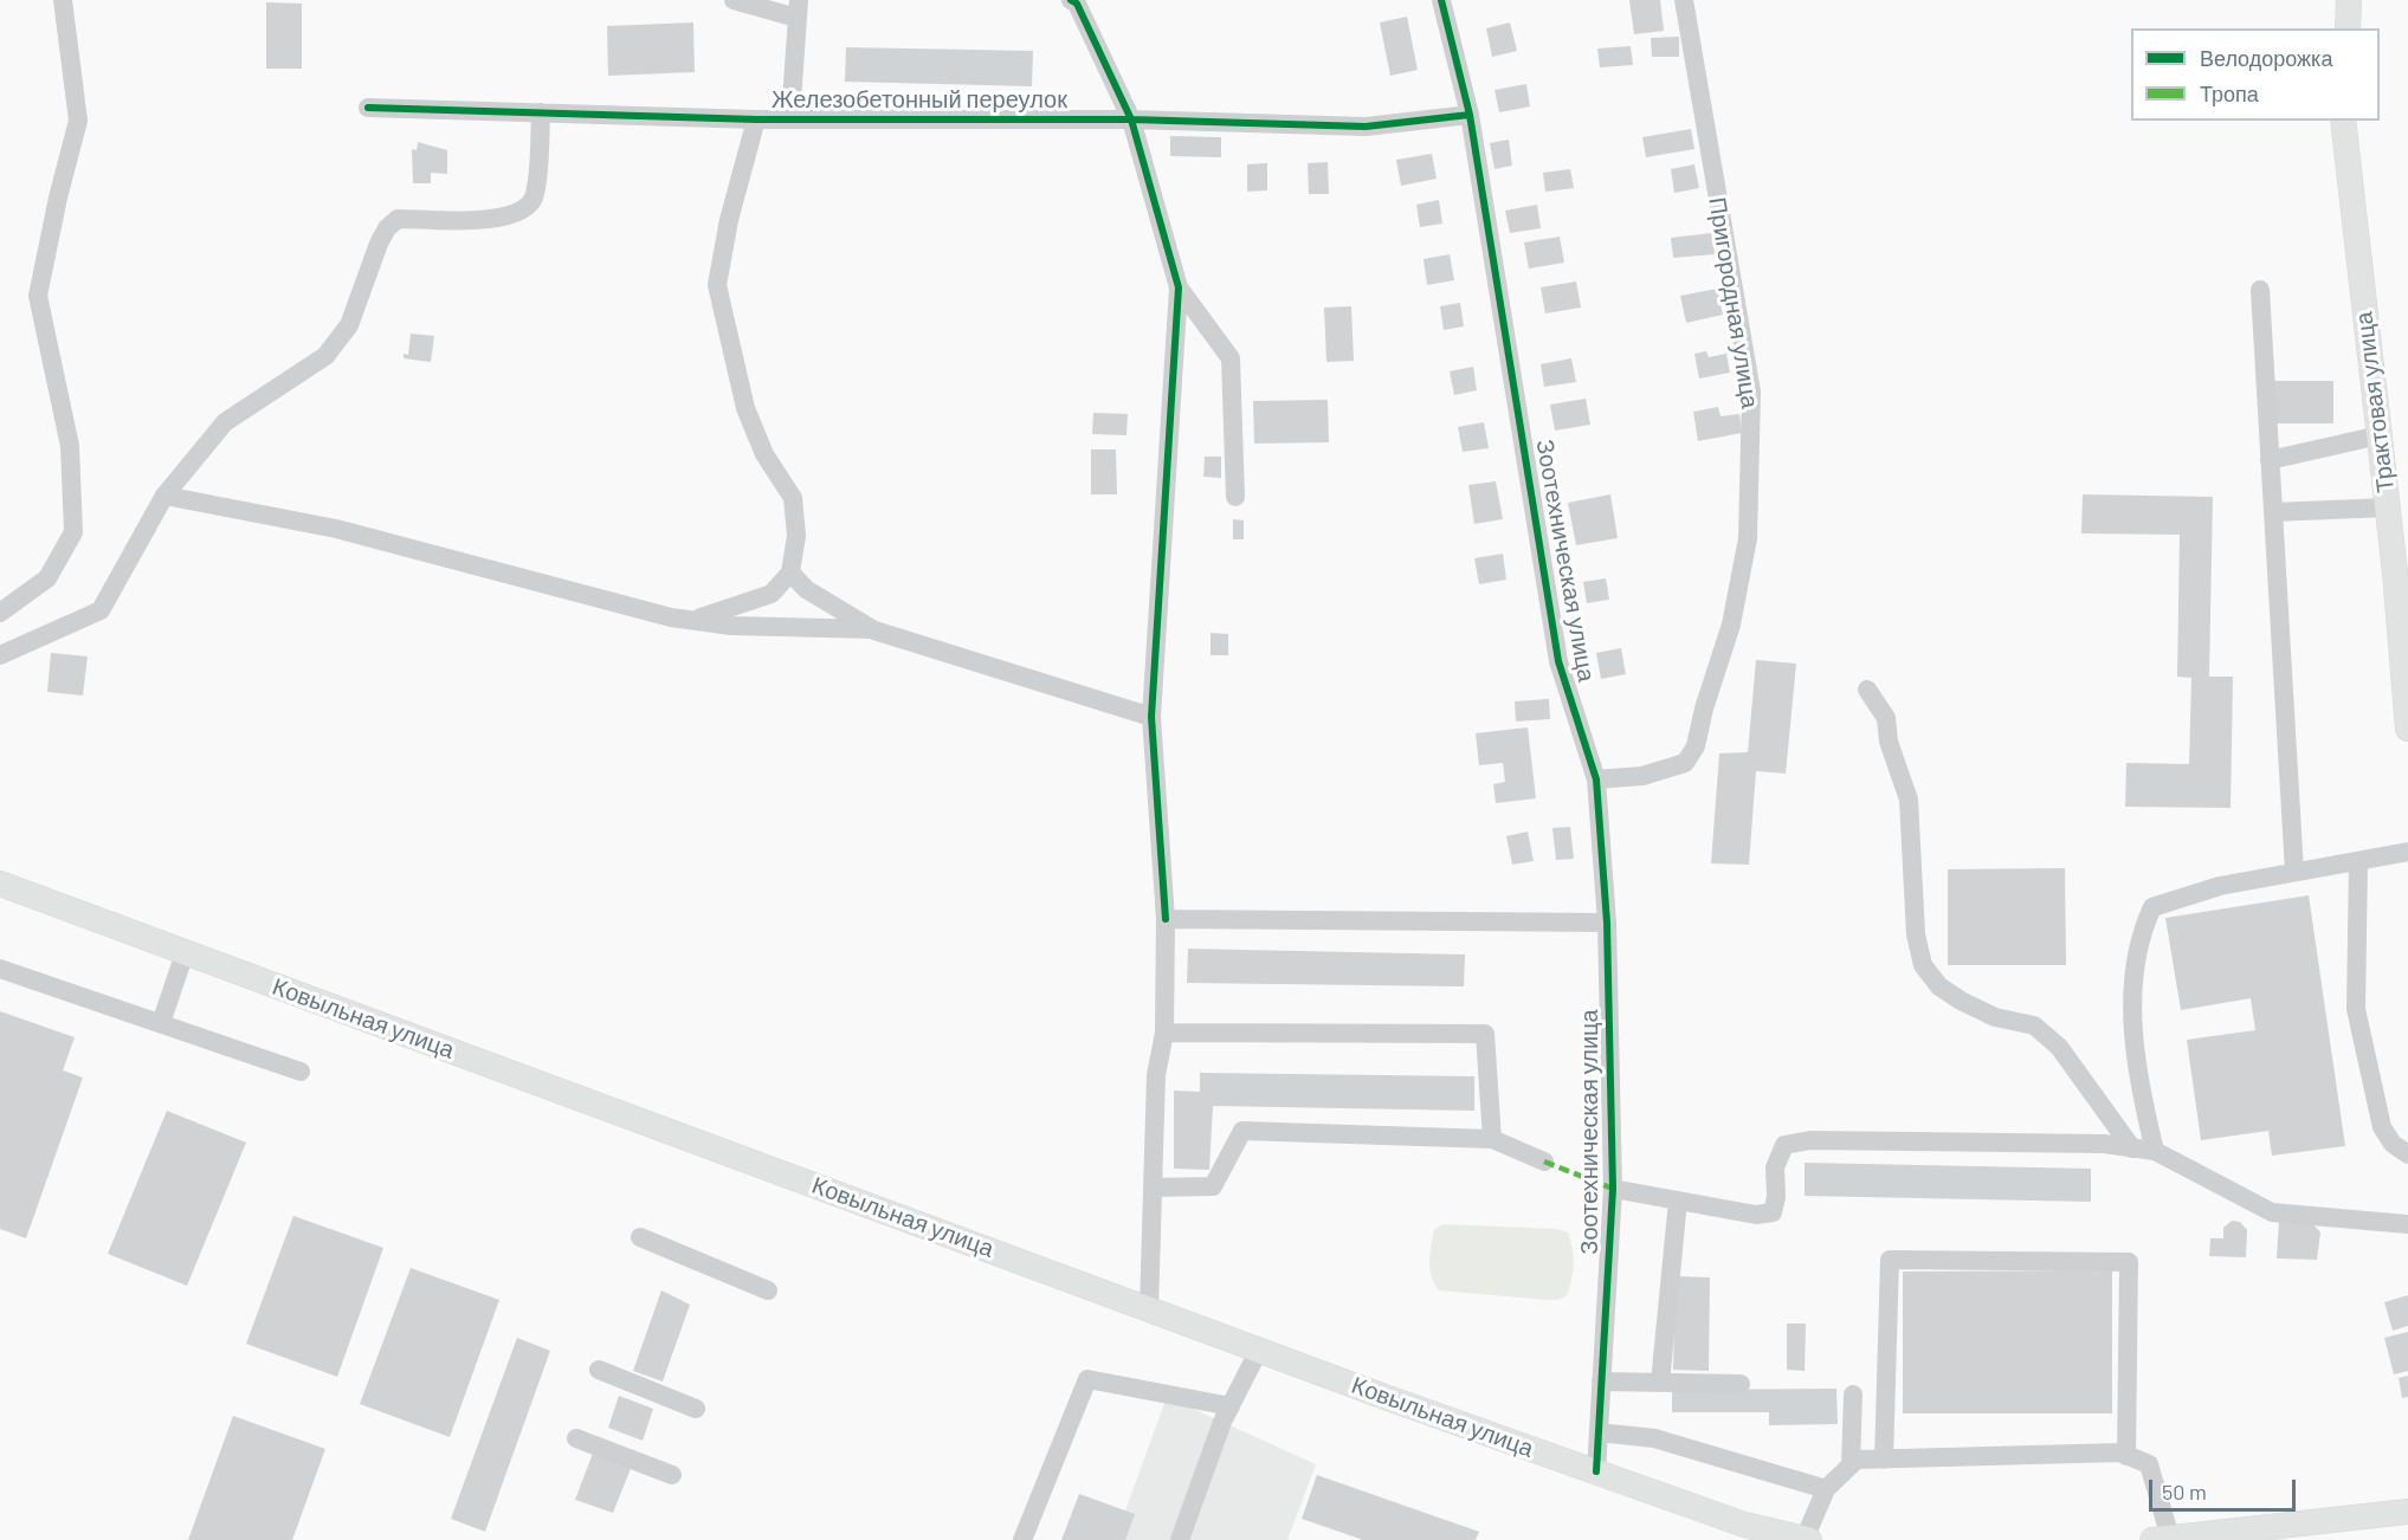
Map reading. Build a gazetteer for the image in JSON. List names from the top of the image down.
{
  "streets": {
    "main road": ["Трактовая улица", "Ковыльная улица"],
    "street": ["Железобетонный переулок", "Пригородная улица", "Зоотехническая улица"]
  },
  "crossings": [
    ["Железобетонный переулок", "Зоотехническая улица"],
    ["Пригородная улица", "Зоотехническая улица"],
    ["Зоотехническая улица", "Ковыльная улица"]
  ],
  "legend": ["Велодорожка", "Тропа"],
  "scale_bar": "50 m"
}
